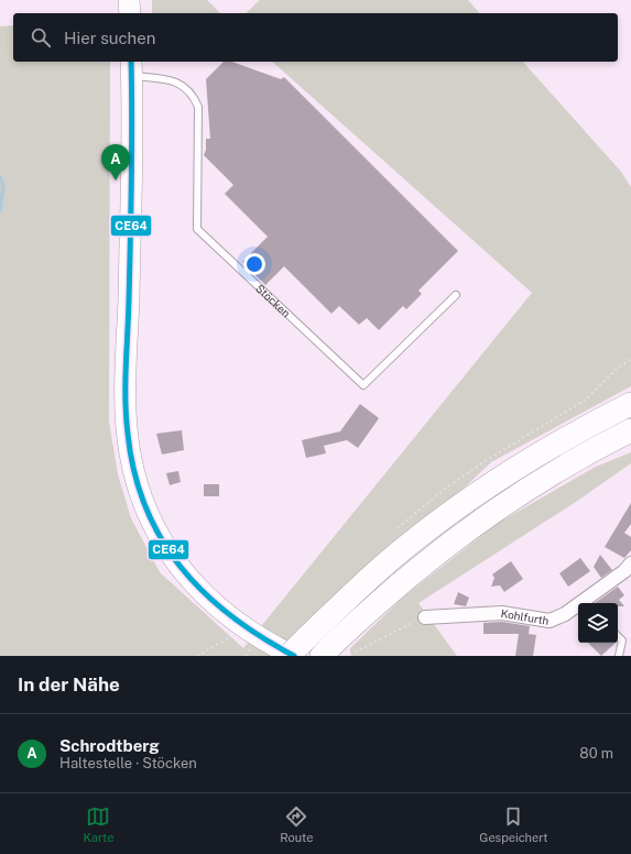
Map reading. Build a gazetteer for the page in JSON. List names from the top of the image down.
{
  "streets": {
    "main road": ["Stöcken"],
    "street": ["Kohlfurth"]
  },
  "lines": ["transit line CE64"],
  "page": {
    "search": "Hier suchen",
    "pins": "A",
    "heading": "In der Nähe",
    "list": [
      {
        "mark": "A",
        "name": "Schrodtberg",
        "note": "Haltestelle · Stöcken",
        "value": "80 m"
      }
    ],
    "nav": ["Karte", "Route", "Gespeichert"]
  }
}
